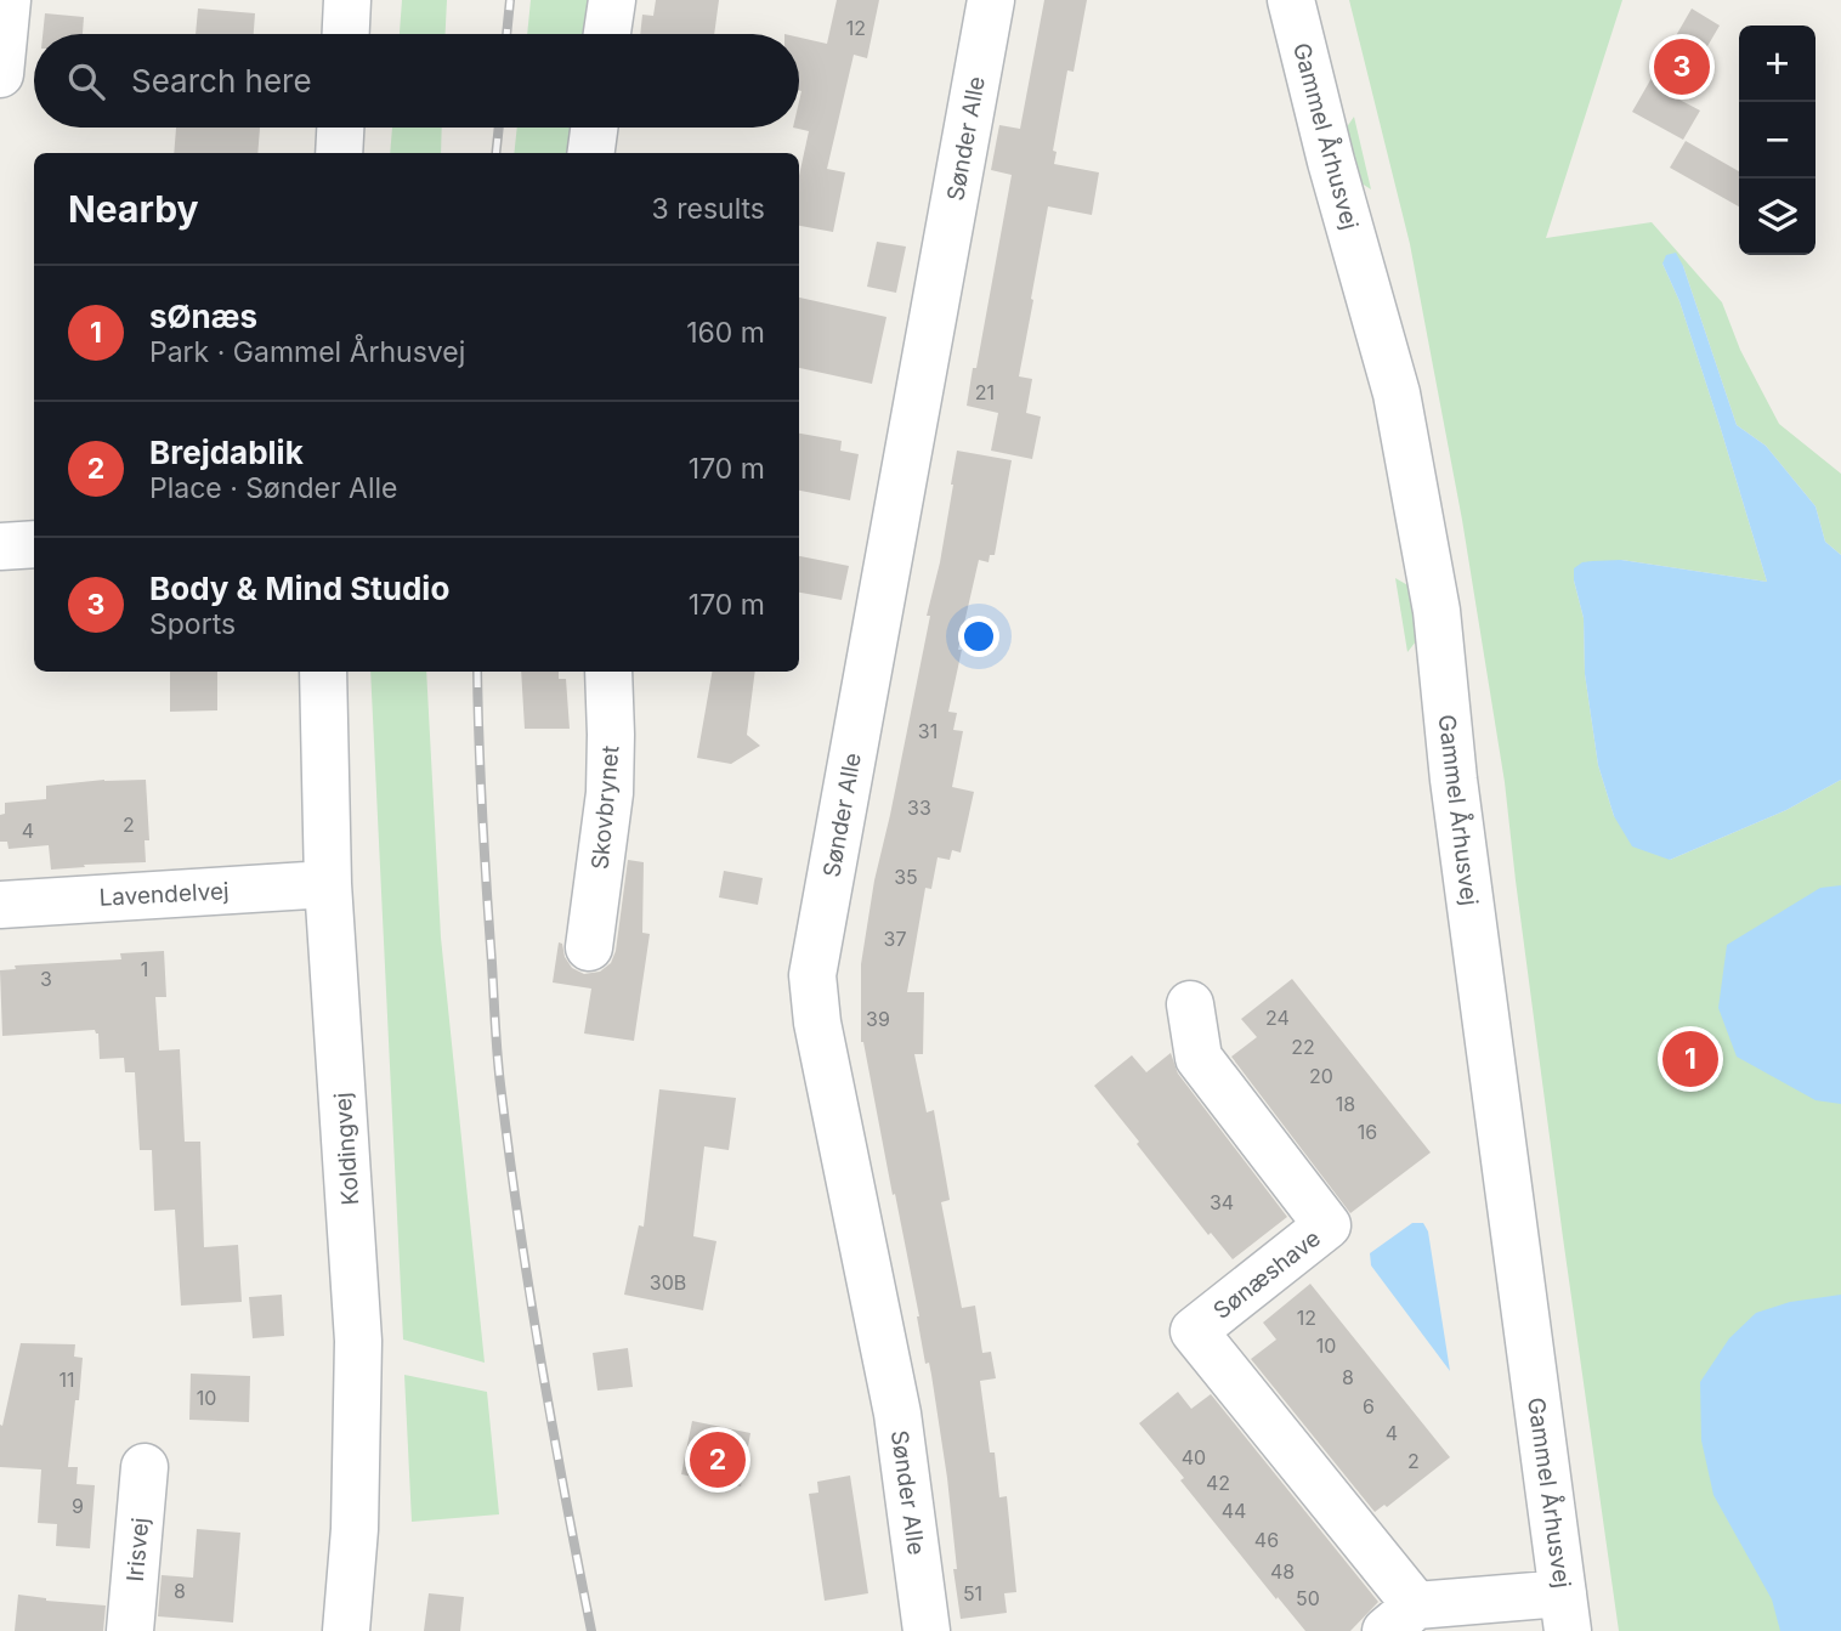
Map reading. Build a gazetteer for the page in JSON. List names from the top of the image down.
{
  "streets": {
    "street": [
      "Gammel Århusvej",
      "Sønder Alle",
      "Skovbrynet",
      "Lavendelvej",
      "Koldingvej",
      "Sønæshave",
      "Irisvej"
    ]
  },
  "crossings": [
    ["Gammel Århusvej", "Sønæshave"],
    ["Lavendelvej", "Koldingvej"]
  ],
  "house_numbers": [
    "12",
    "21",
    "31",
    "33",
    "2",
    "4",
    "35",
    "37",
    "1",
    "3",
    "24",
    "39",
    "22",
    "20",
    "18",
    "16",
    "34",
    "30B",
    "12",
    "10",
    "8",
    "11",
    "10",
    "6",
    "4",
    "40",
    "2",
    "42",
    "9",
    "44",
    "46",
    "48",
    "8",
    "51",
    "50"
  ],
  "page": {
    "map_buttons": ["+", "−"],
    "pins": ["3", "1", "2"],
    "search": "Search here",
    "heading": ["Nearby", "3 results"],
    "list": [
      {
        "mark": "1",
        "name": "sØnæs",
        "note": "Park · Gammel Århusvej",
        "value": "160 m"
      },
      {
        "mark": "2",
        "name": "Brejdablik",
        "note": "Place · Sønder Alle",
        "value": "170 m"
      },
      {
        "mark": "3",
        "name": "Body & Mind Studio",
        "note": "Sports",
        "value": "170 m"
      }
    ]
  }
}
